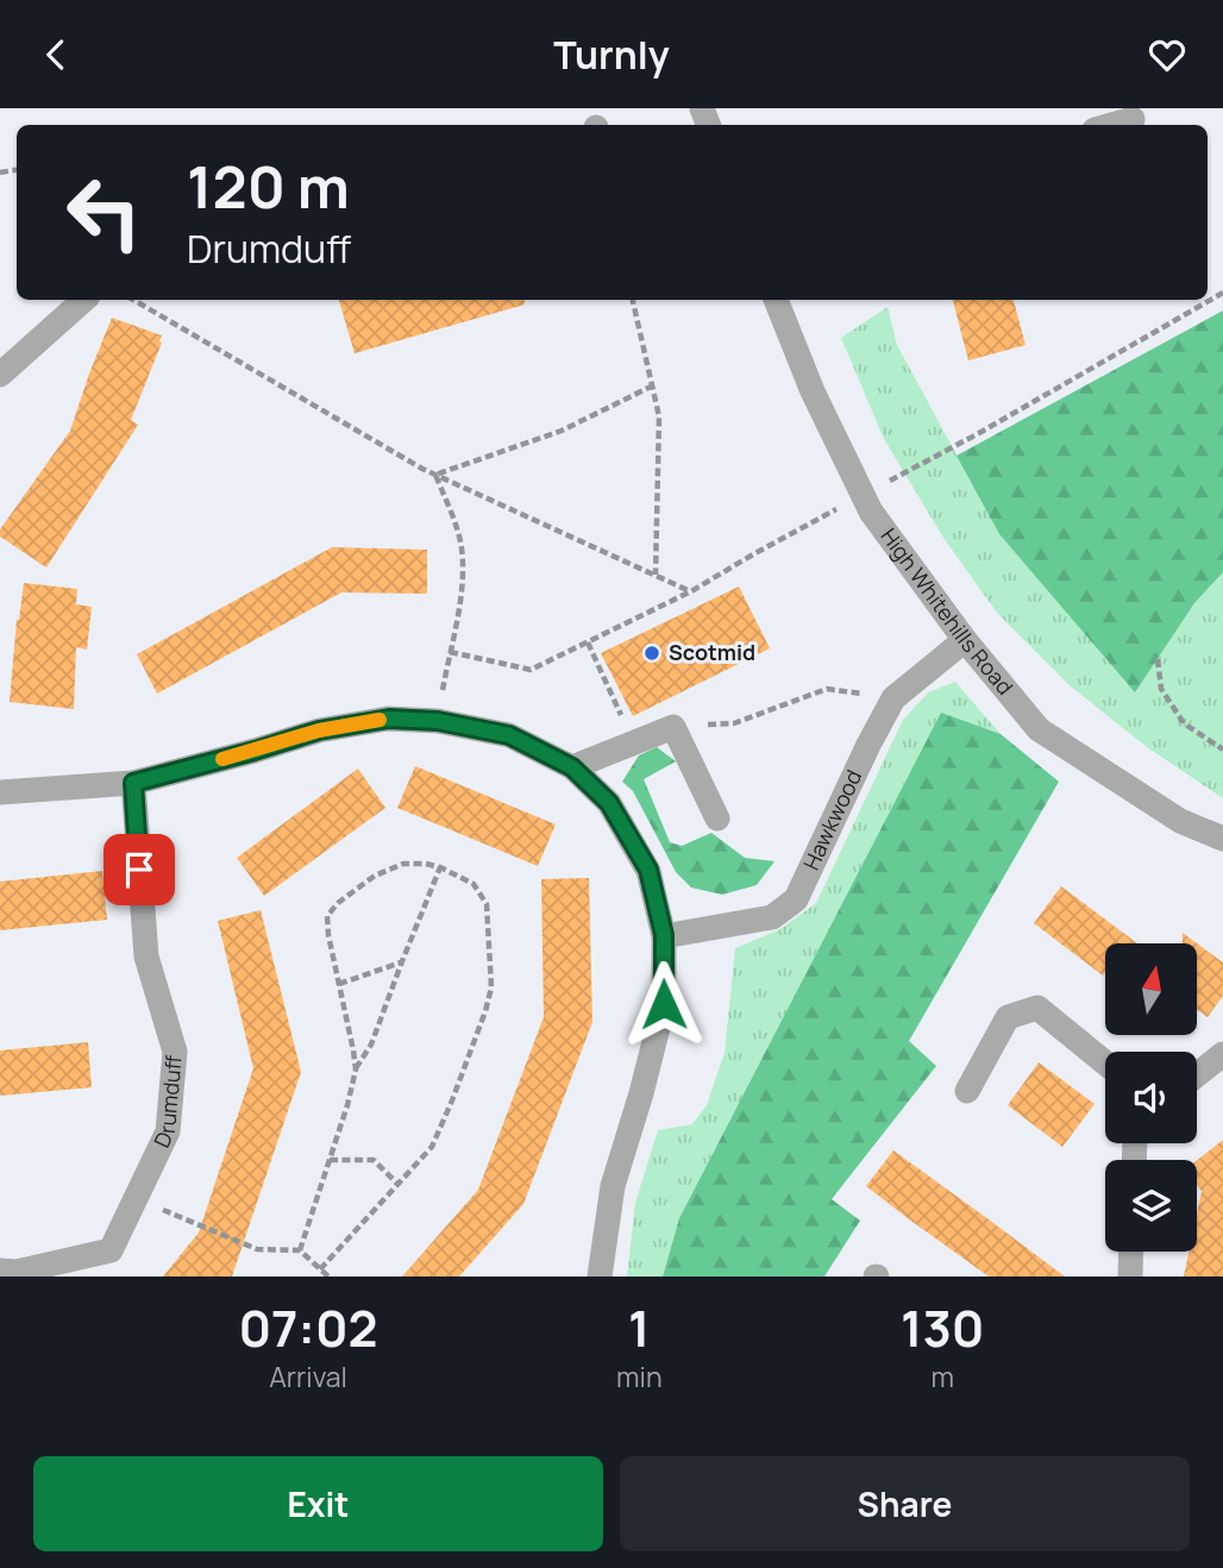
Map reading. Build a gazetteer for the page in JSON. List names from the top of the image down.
{
  "streets": {
    "street": ["High Whitehills Road", "Hawkwood", "Drumduff"]
  },
  "crossings": [
    ["High Whitehills Road", "Hawkwood"]
  ],
  "places": ["Scotmid"],
  "north": "top",
  "page": {
    "header": "Turnly",
    "turn": ["120 m", "Drumduff"],
    "eta": [
      "07:02",
      "Arrival",
      "1",
      "min",
      "130",
      "m"
    ],
    "buttons": ["Exit", "Share"]
  }
}
